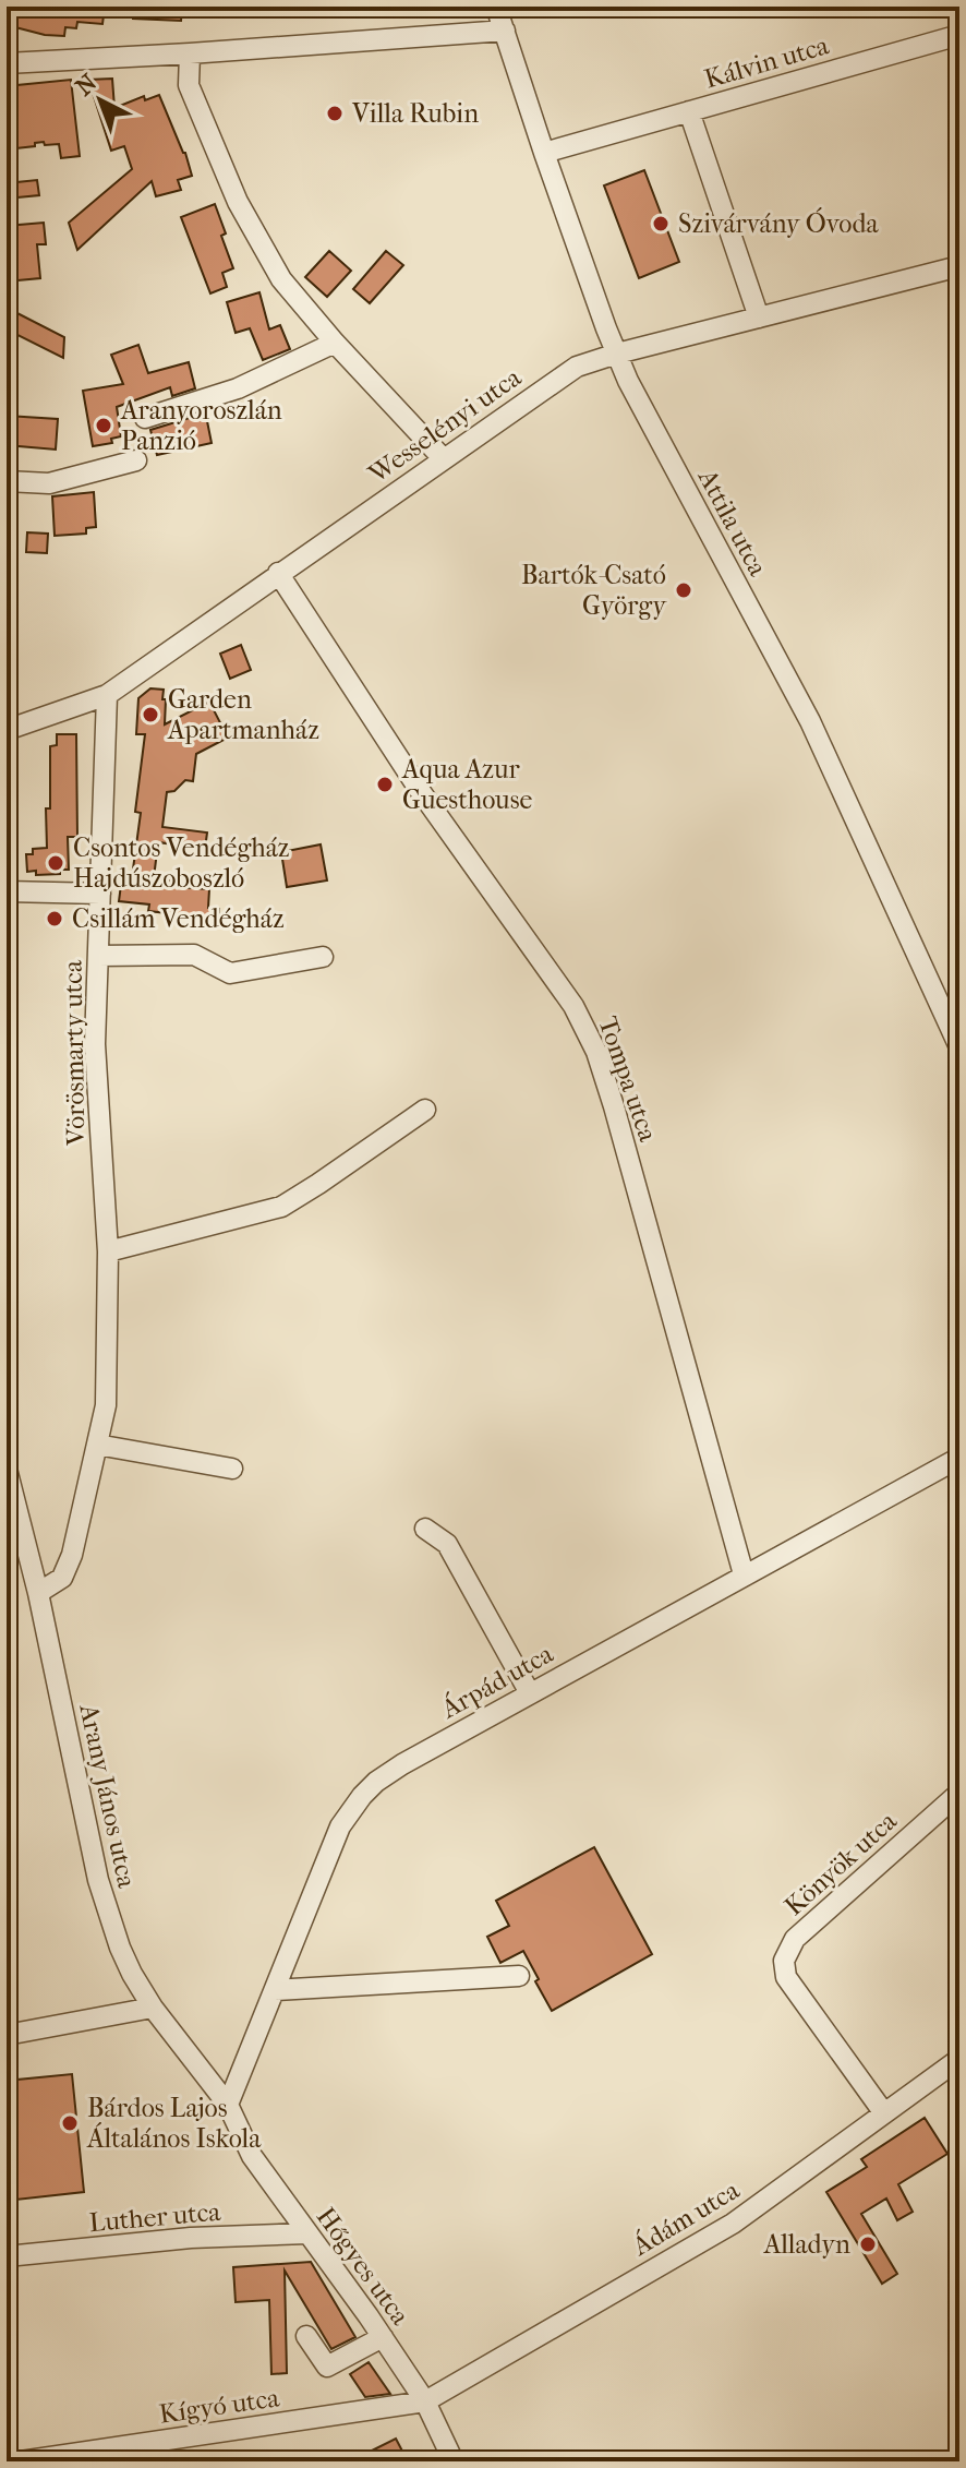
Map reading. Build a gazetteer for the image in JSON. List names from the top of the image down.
{
  "streets": {
    "street": [
      "Kálvin utca",
      "Wesselényi utca",
      "Attila utca",
      "Vörösmarty utca",
      "Tompa utca",
      "Árpád utca",
      "Arany János utca",
      "Könyök utca",
      "Luther utca",
      "Ádám utca",
      "Hőgyes utca",
      "Kígyó utca"
    ]
  },
  "crossings": [
    ["Kálvin utca", "Wesselényi utca"],
    ["Kálvin utca", "Attila utca"],
    ["Wesselényi utca", "Attila utca"],
    ["Wesselényi utca", "Vörösmarty utca"],
    ["Wesselényi utca", "Tompa utca"],
    ["Vörösmarty utca", "Arany János utca"],
    ["Tompa utca", "Árpád utca"],
    ["Árpád utca", "Arany János utca"],
    ["Árpád utca", "Hőgyes utca"],
    ["Arany János utca", "Hőgyes utca"],
    ["Könyök utca", "Ádám utca"],
    ["Luther utca", "Hőgyes utca"],
    ["Ádám utca", "Hőgyes utca"],
    ["Ádám utca", "Kígyó utca"],
    ["Hőgyes utca", "Kígyó utca"]
  ],
  "places": [
    "Villa Rubin",
    "Szivárvány Óvoda",
    "Aranyoroszlán Panzió",
    "Bartók-Csató György",
    "Garden Apartmanház",
    "Aqua Azur Guesthouse",
    "Csontos Vendégház Hajdúszoboszló",
    "Csillám Vendégház",
    "Bárdos Lajos Általános Iskola",
    "Alladyn"
  ],
  "north": "top left"
}
